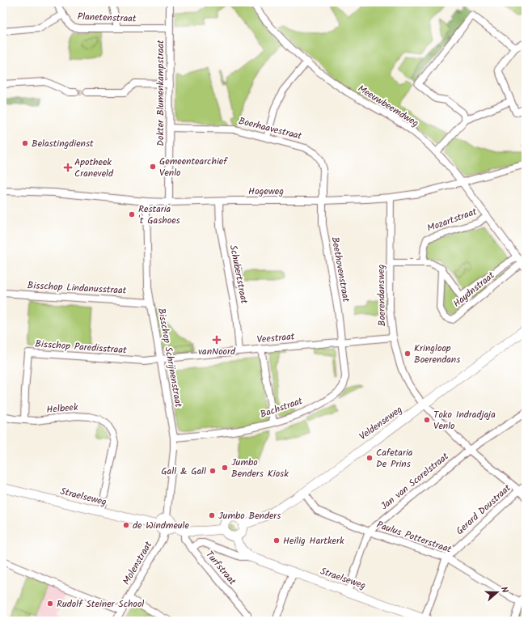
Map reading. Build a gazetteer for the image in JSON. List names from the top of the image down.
{
  "streets": {
    "street": [
      "Planetenstraat",
      "Dokter Blumenkampstraat",
      "Meeuwbeemdweg",
      "Boerhaavestraat",
      "Hogeweg",
      "Mozartstraat",
      "Beethovenstraat",
      "Schubertstraat",
      "Bisschop Lindanusstraat",
      "Haydnstraat",
      "Boerendansweg",
      "Veestraat",
      "Bisschop Paredisstraat",
      "Bisschop Schrijnenstraat",
      "Bachstraat",
      "Helbeek",
      "Veldenseweg",
      "Jan van Scorelstraat",
      "Straelseweg",
      "Gerard Doustraat",
      "Paulus Potterstraat",
      "Molenstraat",
      "Turfstraat"
    ]
  },
  "crossings": [
    ["Planetenstraat", "Dokter Blumenkampstraat"],
    ["Dokter Blumenkampstraat", "Boerhaavestraat"],
    ["Dokter Blumenkampstraat", "Hogeweg"],
    ["Meeuwbeemdweg", "Hogeweg"],
    ["Meeuwbeemdweg", "Mozartstraat"],
    ["Meeuwbeemdweg", "Haydnstraat"],
    ["Boerhaavestraat", "Hogeweg"],
    ["Boerhaavestraat", "Beethovenstraat"],
    ["Hogeweg", "Beethovenstraat"],
    ["Hogeweg", "Schubertstraat"],
    ["Hogeweg", "Boerendansweg"],
    ["Hogeweg", "Bisschop Schrijnenstraat"],
    ["Beethovenstraat", "Veestraat"],
    ["Beethovenstraat", "Bachstraat"],
    ["Schubertstraat", "Veestraat"],
    ["Bisschop Lindanusstraat", "Bisschop Schrijnenstraat"],
    ["Boerendansweg", "Veestraat"],
    ["Boerendansweg", "Veldenseweg"],
    ["Boerendansweg", "Jan van Scorelstraat"],
    ["Boerendansweg", "Gerard Doustraat"],
    ["Veestraat", "Bisschop Paredisstraat"],
    ["Veestraat", "Bisschop Schrijnenstraat"],
    ["Veestraat", "Bachstraat"],
    ["Bisschop Paredisstraat", "Bisschop Schrijnenstraat"],
    ["Bisschop Paredisstraat", "Helbeek"],
    ["Bisschop Schrijnenstraat", "Bachstraat"],
    ["Veldenseweg", "Straelseweg"],
    ["Veldenseweg", "Paulus Potterstraat"],
    ["Jan van Scorelstraat", "Paulus Potterstraat"],
    ["Straelseweg", "Gerard Doustraat"],
    ["Straelseweg", "Molenstraat"],
    ["Straelseweg", "Turfstraat"],
    ["Gerard Doustraat", "Paulus Potterstraat"]
  ],
  "places": {
    "other": [
      "Belastingdienst",
      "Gemeentearchief Venlo",
      "Restaria 't Gashoes",
      "Kringloop Boerendans",
      "Toko Indradjaja Venlo",
      "Cafetaria De Prins",
      "Jumbo Benders Kiosk",
      "Gall & Gall",
      "Jumbo Benders",
      "de Windmeule",
      "Heilig Hartkerk",
      "Rudolf Steiner School"
    ],
    "health": ["Apotheek Craneveld", "vanNoord"]
  },
  "north": "right"
}
